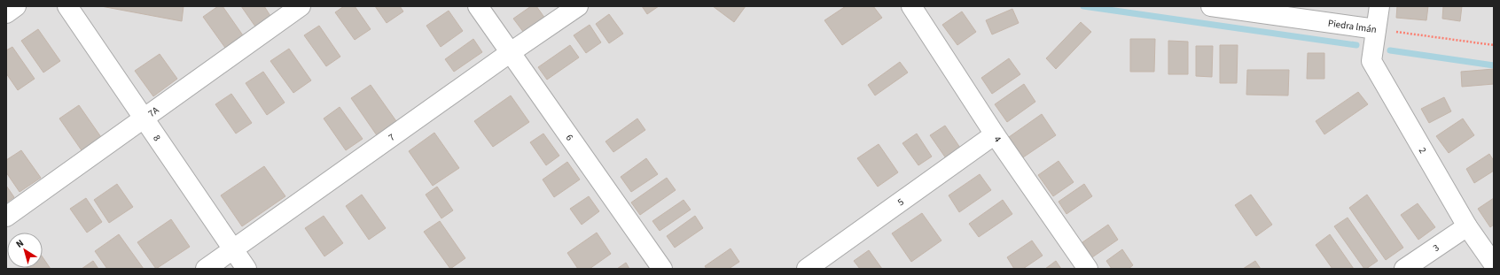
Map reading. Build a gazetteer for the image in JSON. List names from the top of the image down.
{
  "streets": {
    "street": [
      "Piedra lmán",
      "7A",
      "8",
      "7",
      "6",
      "4",
      "2",
      "5",
      "3"
    ]
  },
  "crossings": [
    ["Piedra lmán", "2"],
    ["7A", "8"],
    ["8", "7"],
    ["7", "6"],
    ["4", "5"],
    ["2", "3"]
  ],
  "north": "top left"
}
